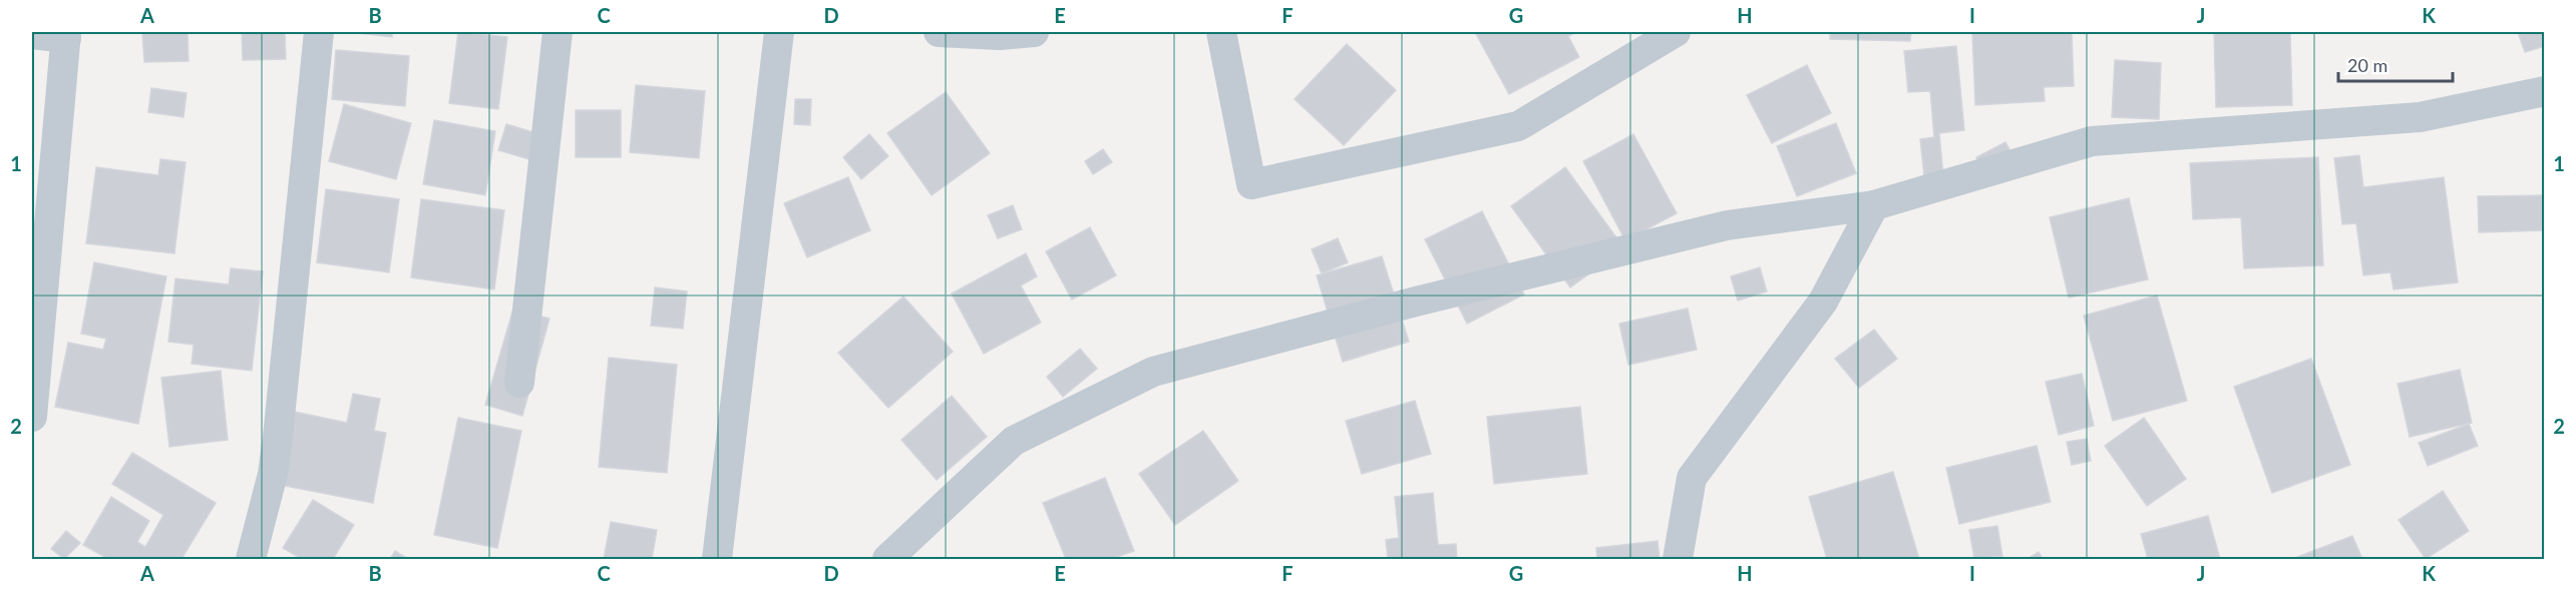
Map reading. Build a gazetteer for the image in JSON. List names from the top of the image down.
{
  "scale_bar": "20 m",
  "grid": {
    "columns": [
      "A",
      "B",
      "C",
      "D",
      "E",
      "F",
      "G",
      "H",
      "I",
      "J",
      "K"
    ],
    "rows": ["1", "2"]
  }
}
